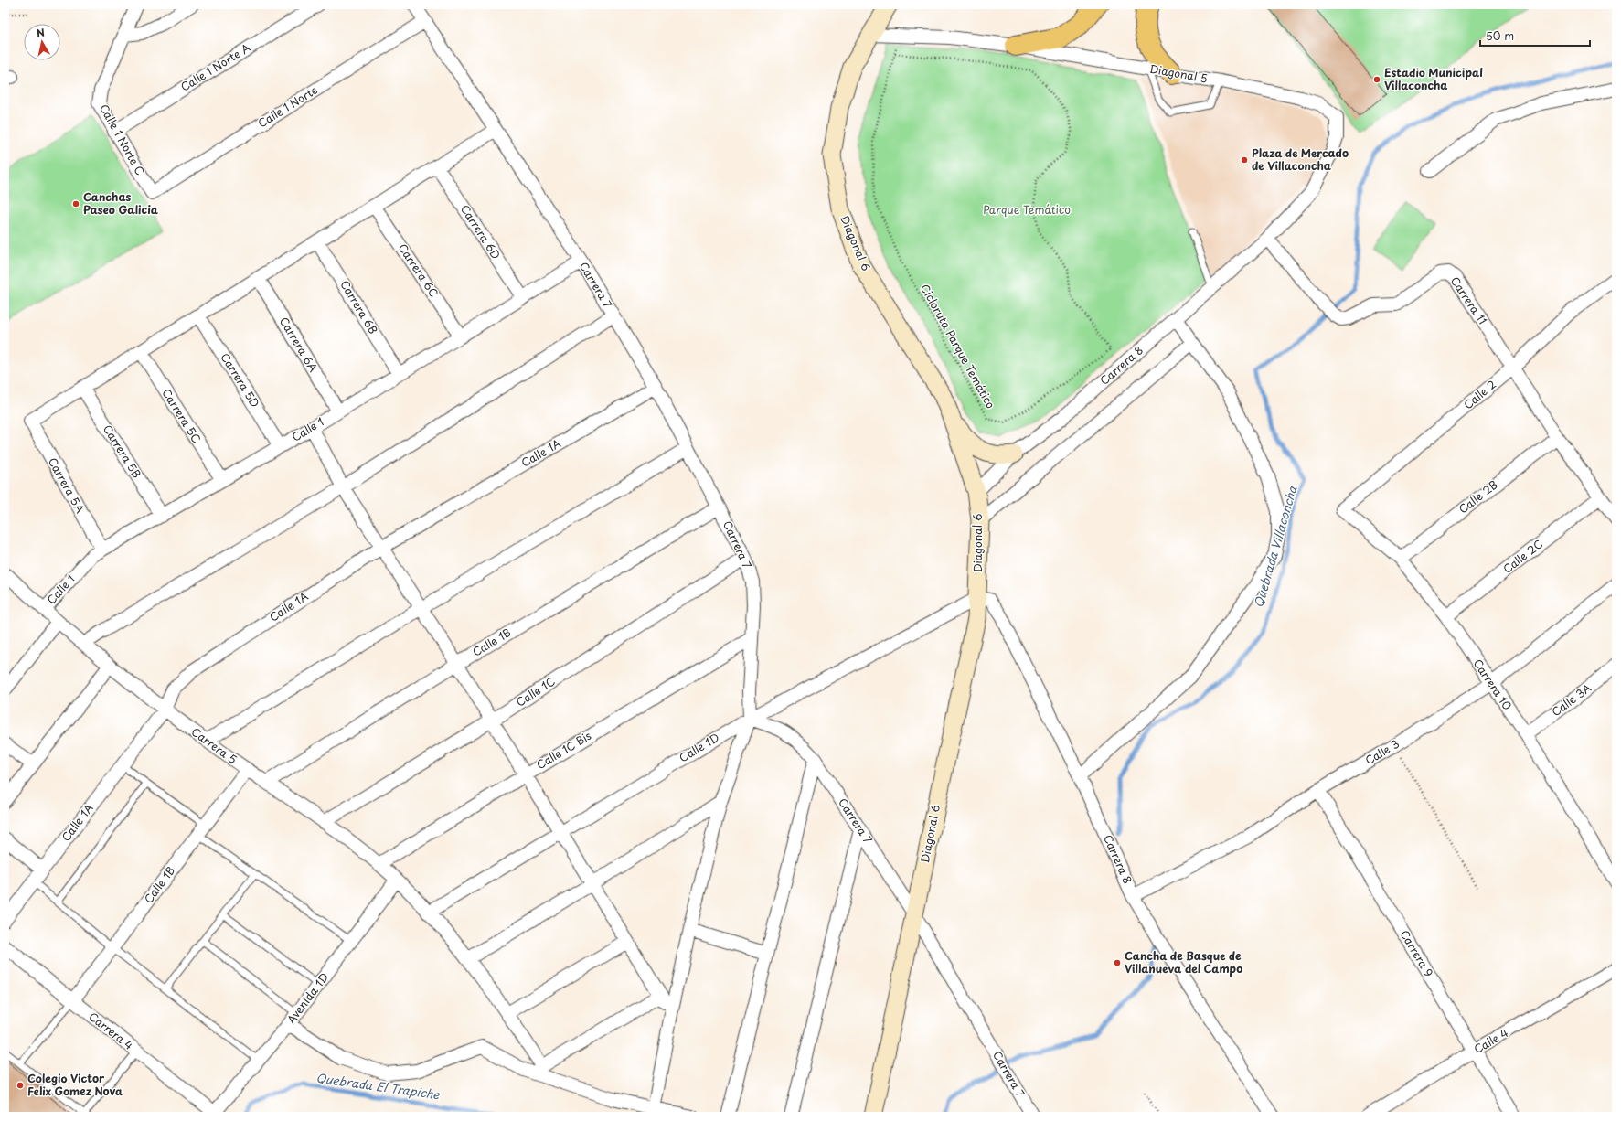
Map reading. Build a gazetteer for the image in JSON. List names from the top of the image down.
{
  "streets": {
    "street": [
      "Calle 1 Norte A",
      "Diagonal 5",
      "Calle 1 Norte",
      "Calle 1 Norte C",
      "Carrera 6D",
      "Diagonal 6",
      "Carrera 6C",
      "Carrera 7",
      "Carrera 11",
      "Carrera 6B",
      "Carrera 6A",
      "Carrera 8",
      "Carrera 5D",
      "Calle 2",
      "Carrera 5C",
      "Calle 1",
      "Carrera 5B",
      "Calle 1A",
      "Carrera 5A",
      "Calle 2B",
      "Calle 2C",
      "Calle 1B",
      "Carrera 10",
      "Calle 1C",
      "Calle 3A",
      "Carrera 5",
      "Calle 1D",
      "Calle 1C Bis",
      "Calle 3",
      "Carrera 9",
      "Avenida 1D",
      "Carrera 4",
      "Calle 4"
    ],
    "path": ["Cicloruta Parque Temático"]
  },
  "crossings": [
    ["Calle 1 Norte A", "Calle 1 Norte C"],
    ["Diagonal 5", "Diagonal 6"],
    ["Diagonal 5", "Carrera 11"],
    ["Diagonal 5", "Cicloruta Parque Temático"],
    ["Diagonal 5", "Carrera 8"],
    ["Calle 1 Norte", "Calle 1 Norte C"],
    ["Calle 1 Norte", "Carrera 7"],
    ["Carrera 6D", "Calle 1"],
    ["Diagonal 6", "Carrera 7"],
    ["Diagonal 6", "Carrera 8"],
    ["Diagonal 6", "Calle 1D"],
    ["Carrera 6C", "Calle 1"],
    ["Carrera 7", "Calle 1"],
    ["Carrera 7", "Calle 1A"],
    ["Carrera 7", "Calle 1B"],
    ["Carrera 7", "Calle 1C"],
    ["Carrera 7", "Calle 1D"],
    ["Carrera 7", "Calle 1C Bis"],
    ["Carrera 11", "Carrera 8"],
    ["Carrera 11", "Calle 2"],
    ["Carrera 11", "Calle 2B"],
    ["Carrera 11", "Calle 2C"],
    ["Carrera 6B", "Calle 1"],
    ["Carrera 6A", "Calle 1"],
    ["Carrera 8", "Calle 1D"],
    ["Carrera 8", "Calle 3"],
    ["Carrera 5D", "Calle 1"],
    ["Calle 2", "Carrera 10"],
    ["Carrera 5C", "Calle 1"],
    ["Calle 1", "Carrera 5B"],
    ["Calle 1", "Carrera 5A"],
    ["Calle 1", "Carrera 5"],
    ["Carrera 5B", "Carrera 5A"],
    ["Calle 1A", "Carrera 5"],
    ["Calle 2B", "Carrera 10"],
    ["Calle 2C", "Carrera 10"],
    ["Calle 1B", "Carrera 5"],
    ["Calle 1B", "Carrera 4"],
    ["Carrera 10", "Calle 3A"],
    ["Carrera 10", "Calle 3"],
    ["Calle 1C", "Carrera 5"],
    ["Carrera 5", "Calle 1D"],
    ["Carrera 5", "Calle 1C Bis"],
    ["Carrera 5", "Avenida 1D"],
    ["Calle 3", "Carrera 9"],
    ["Carrera 9", "Calle 4"],
    ["Avenida 1D", "Carrera 4"]
  ],
  "water": ["Quebrada Villaconcha", "Quebrada El Trapiche"],
  "parks": ["Parque Temático"],
  "places": [
    "Estadio Municipal Villaconcha",
    "Plaza de Mercado de Villaconcha",
    "Canchas Paseo Galicia",
    "Cancha de Basque de Villanueva del Campo",
    "Colegio Victor Felix Gomez Nova"
  ],
  "scale_bar": "50 m",
  "north": "top"
}
